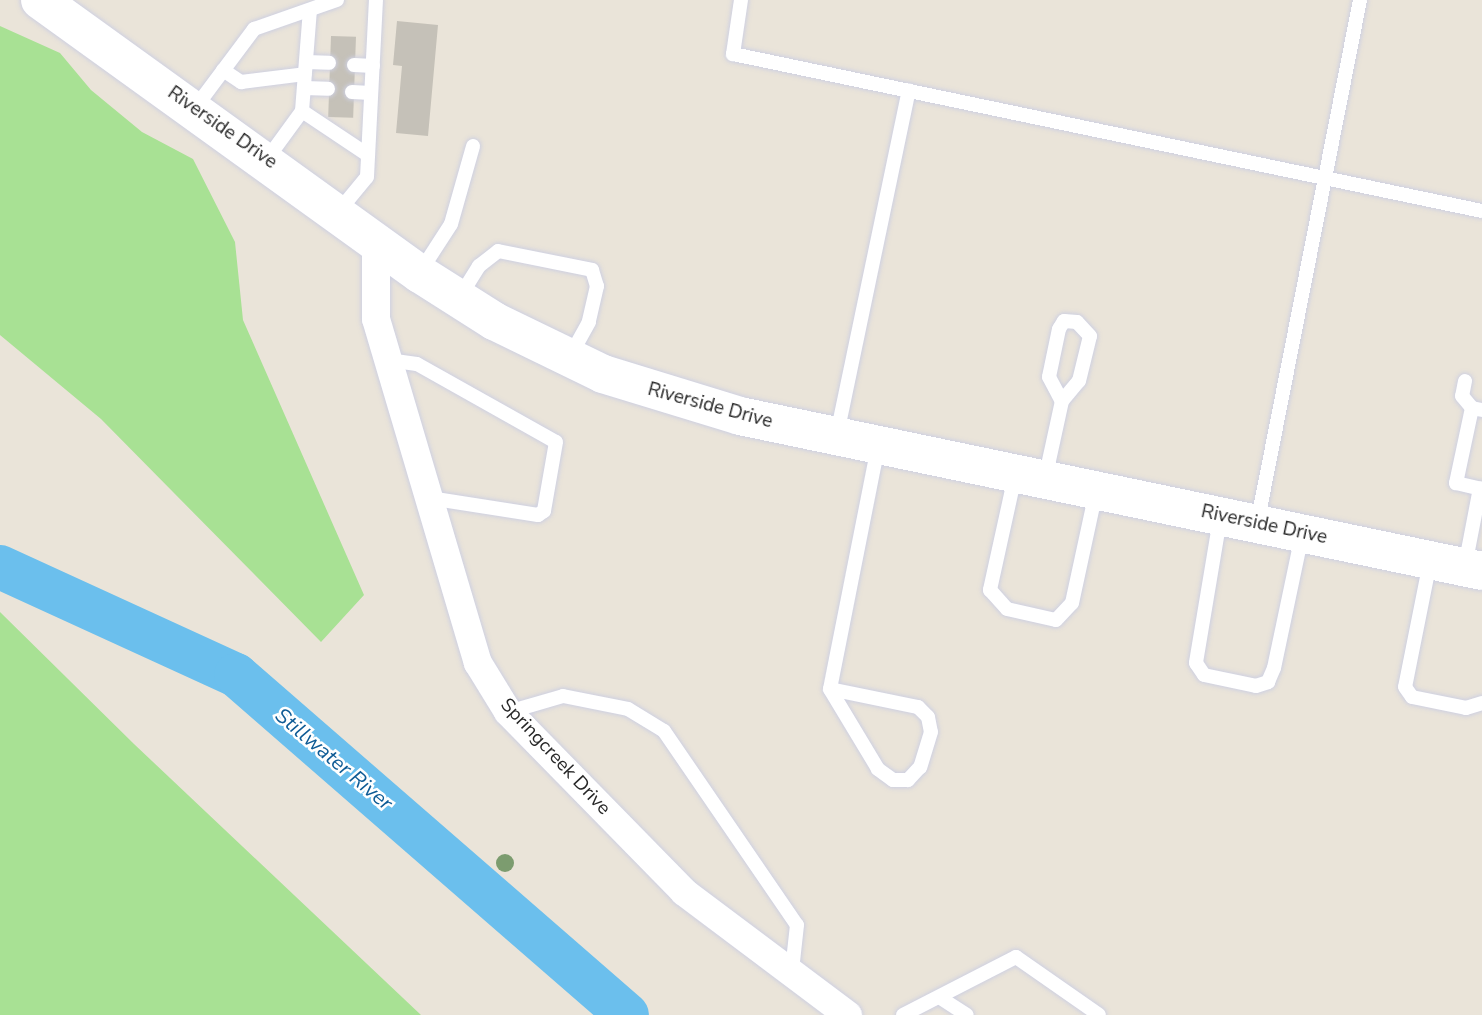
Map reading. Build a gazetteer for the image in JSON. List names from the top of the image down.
{
  "streets": {
    "main road": ["Riverside Drive"],
    "street": ["Springcreek Drive"]
  },
  "crossings": [
    ["Riverside Drive", "Springcreek Drive"]
  ],
  "water": ["Stillwater River"]
}
